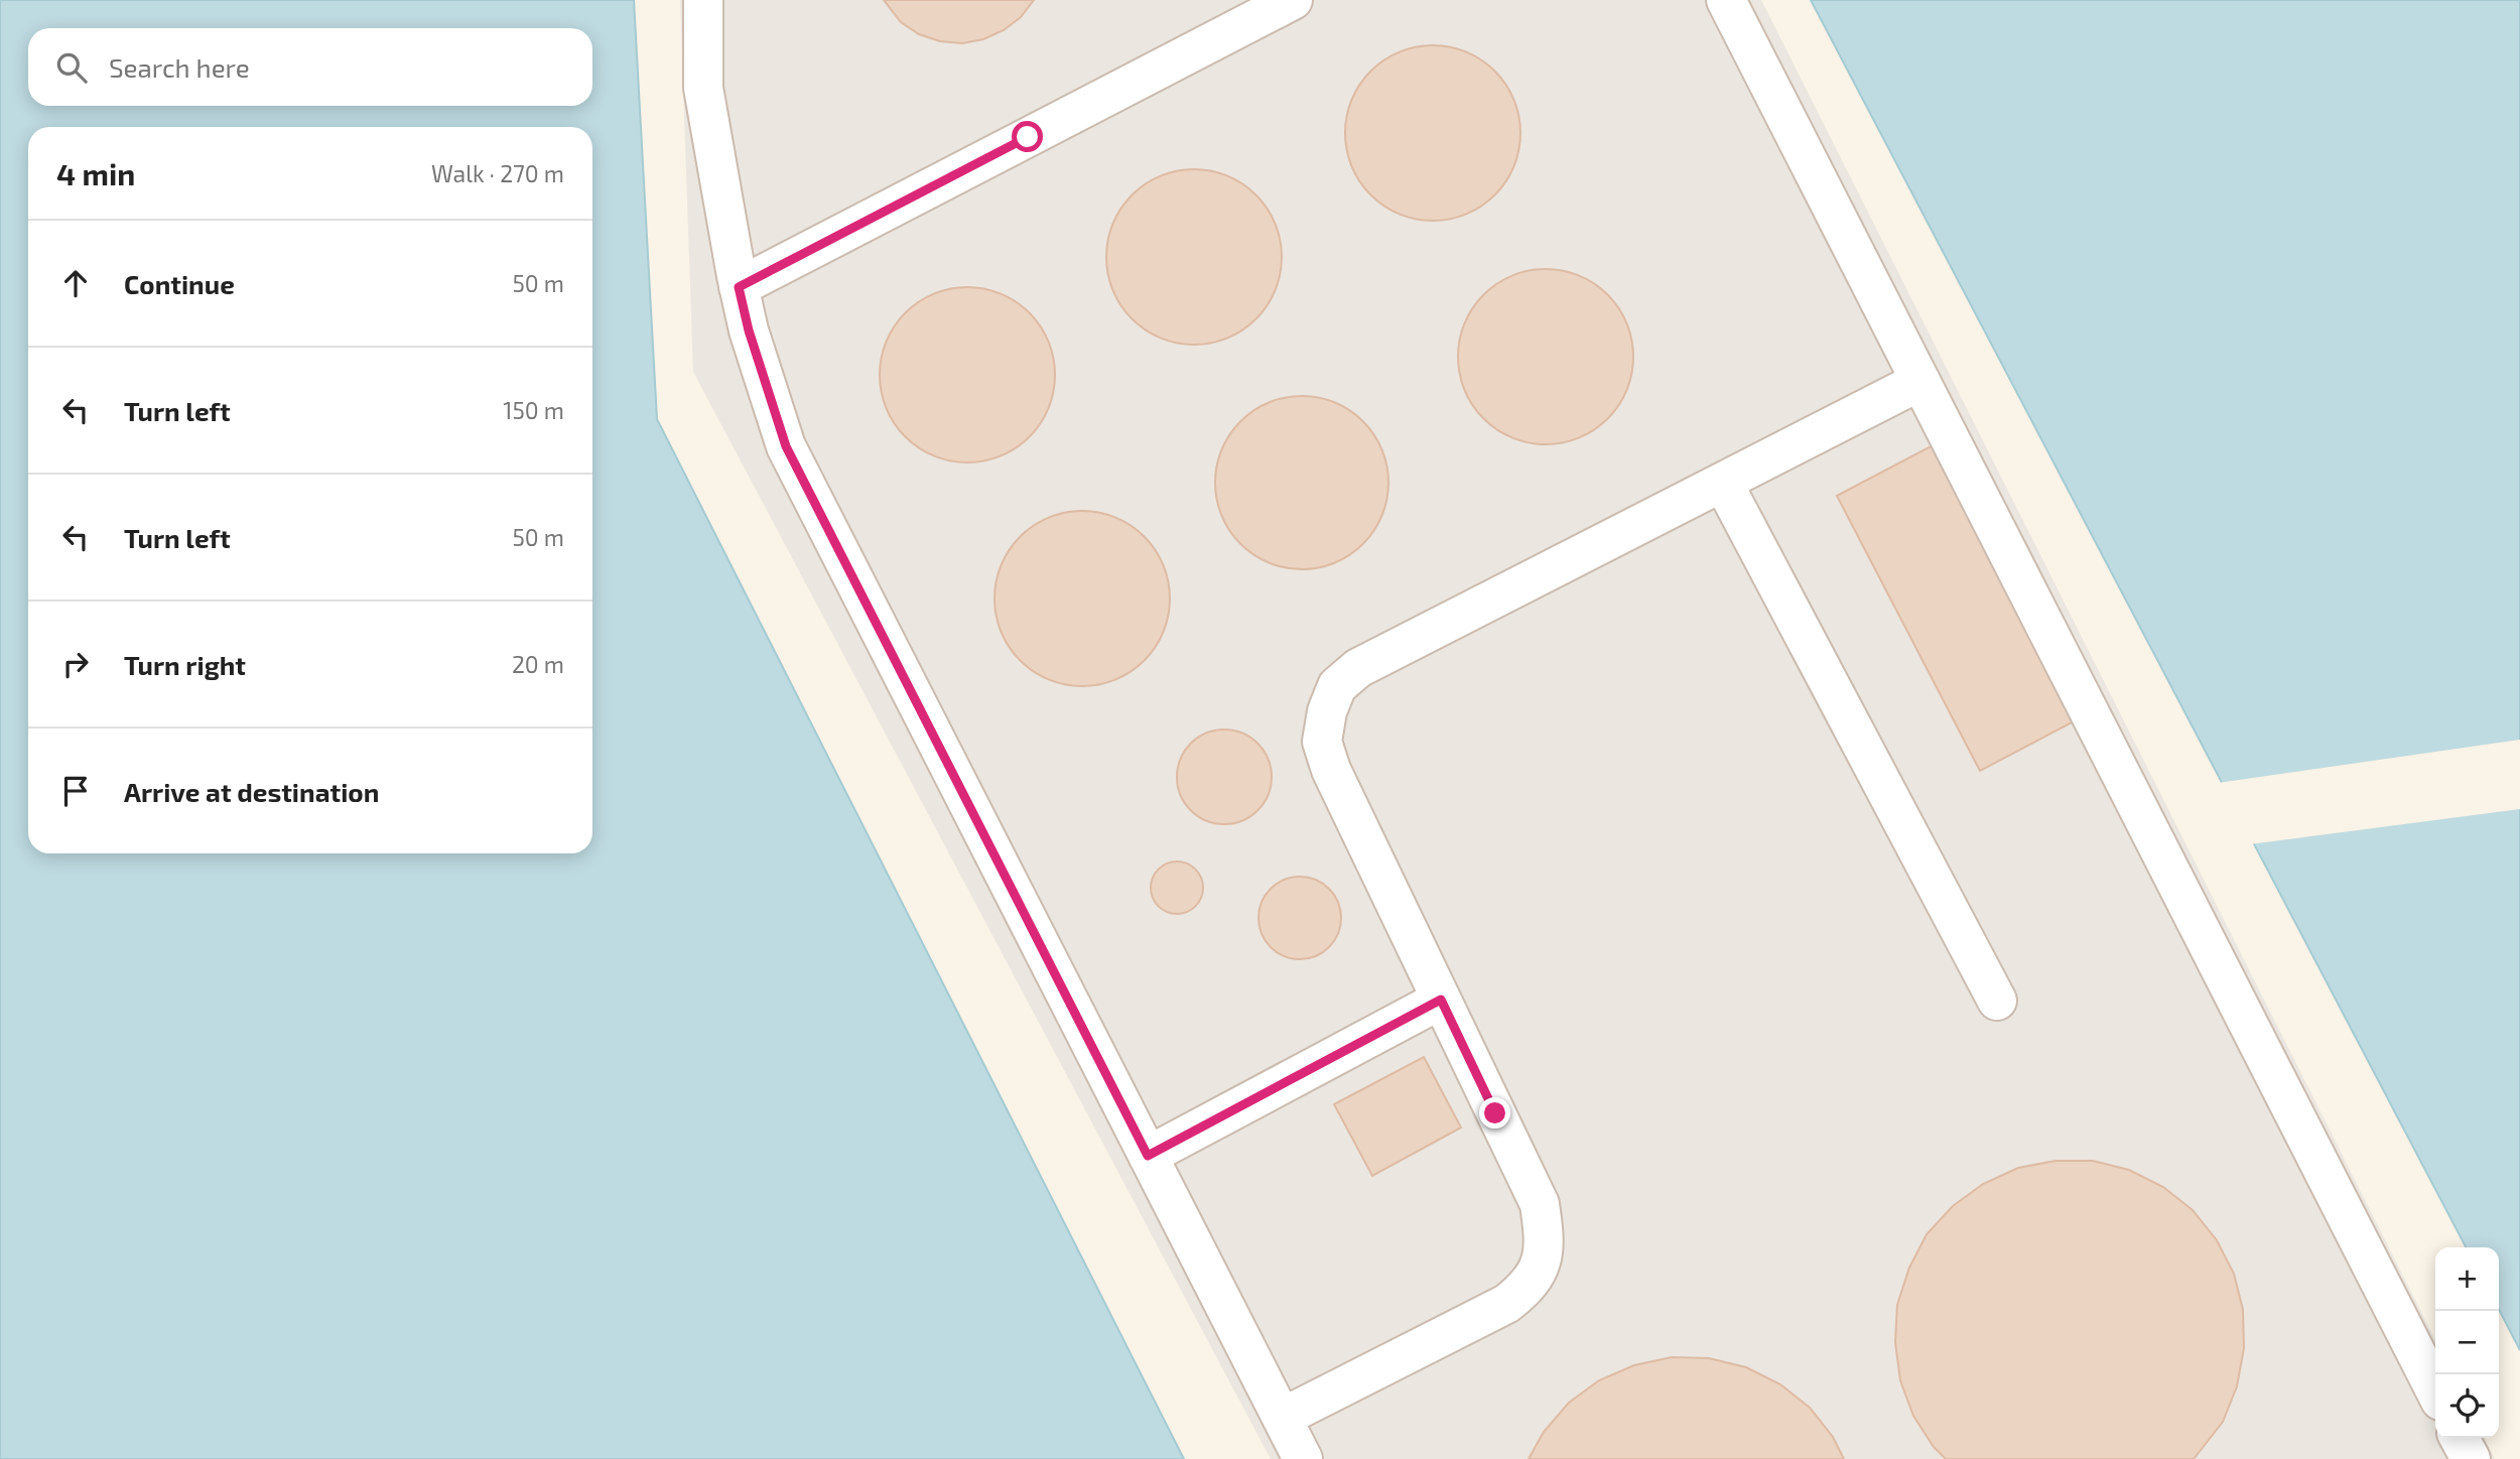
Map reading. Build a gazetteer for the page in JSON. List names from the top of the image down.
{
  "page": {
    "search": "Search here",
    "heading": ["4 min", "Walk · 270 m"],
    "list": [
      ["Continue", "50 m"],
      ["Turn left", "150 m"],
      ["Turn left", "50 m"],
      ["Turn right", "20 m"],
      "Arrive at destination"
    ],
    "map_buttons": ["+", "−"]
  }
}
